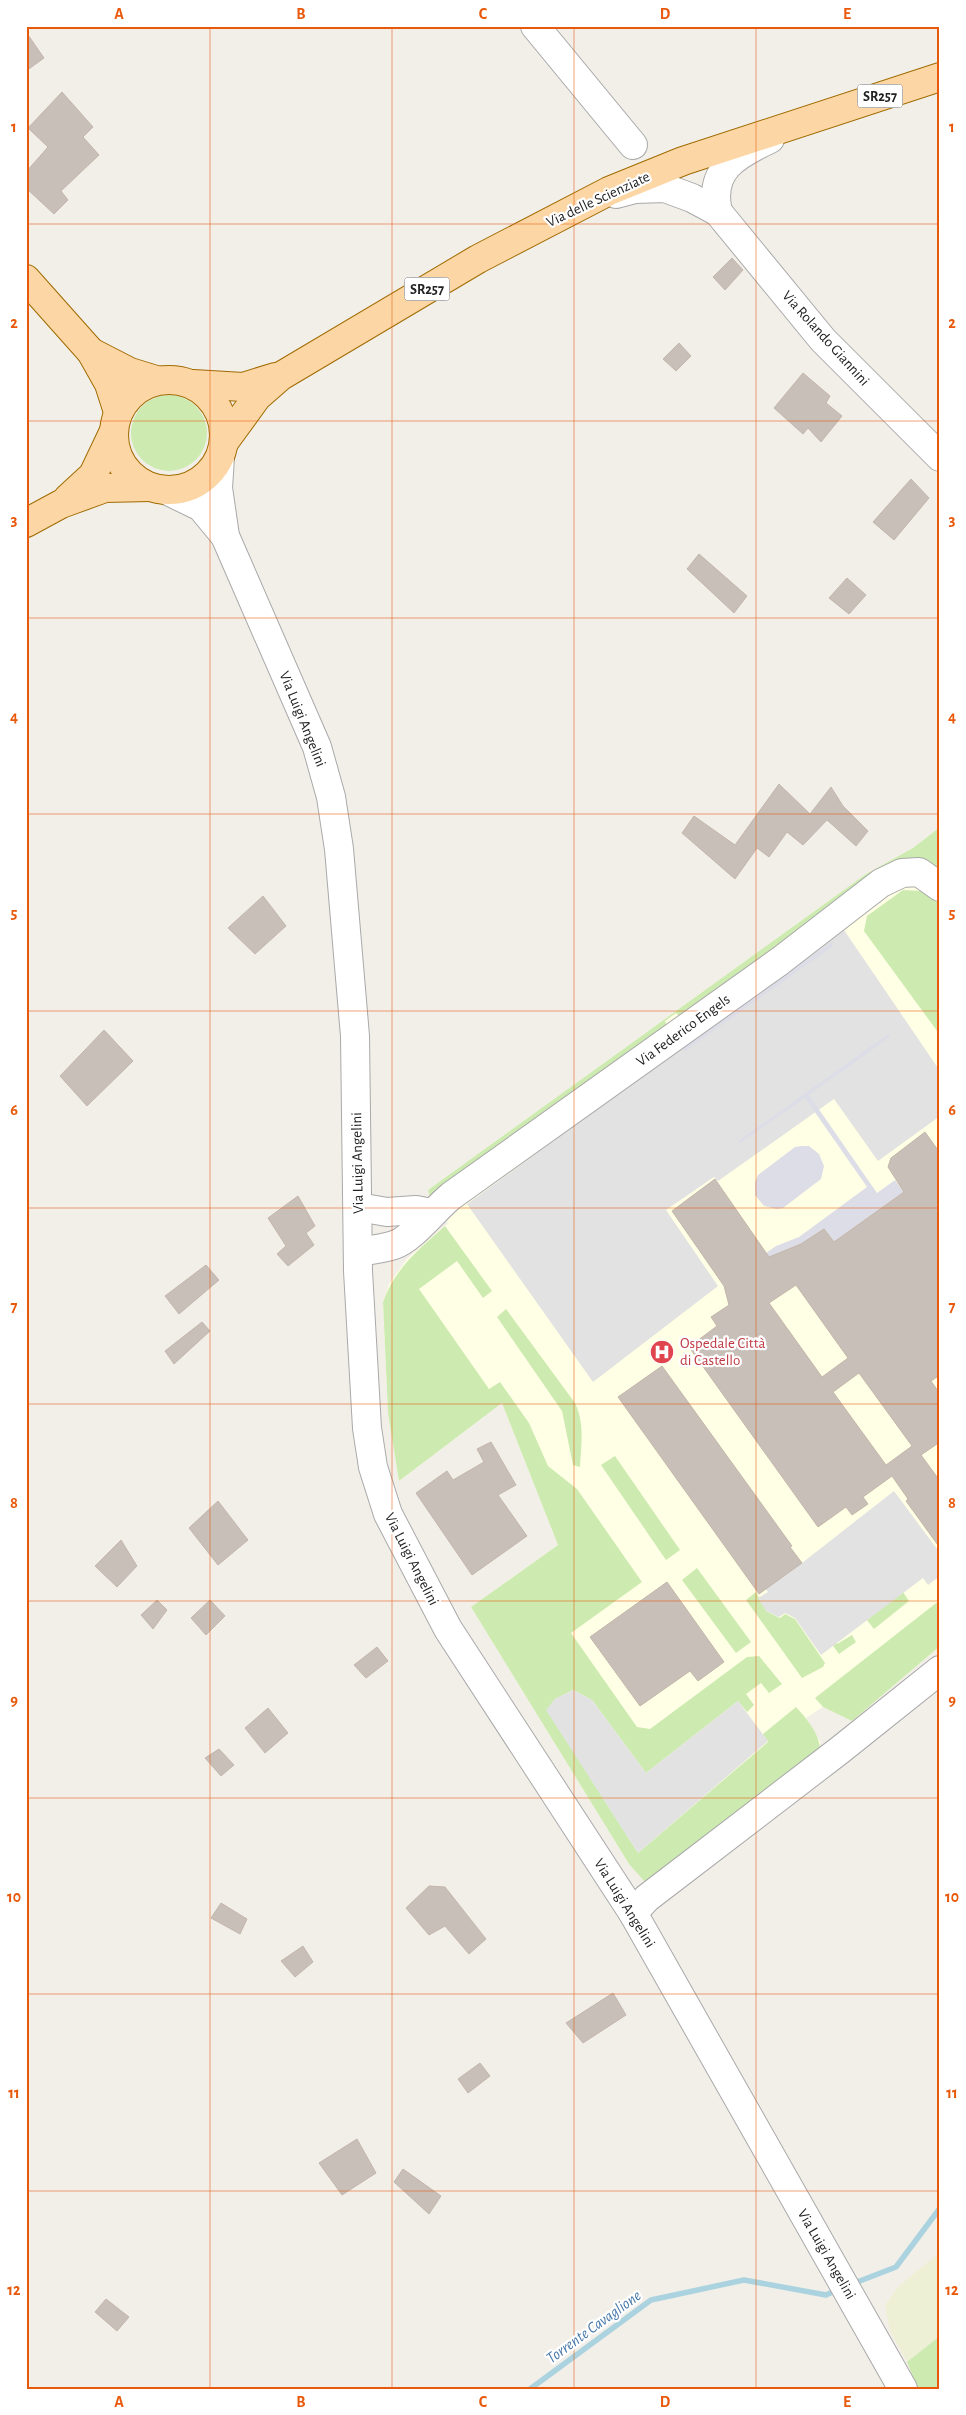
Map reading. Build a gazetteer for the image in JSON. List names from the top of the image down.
{
  "streets": {
    "main road": ["SR257", "Via delle Scienziate"],
    "street": ["Via Rolando Giannini", "Via Luigi Angelini", "Via Federico Engels"]
  },
  "crossings": [
    ["SR257", "Via delle Scienziate"],
    ["SR257", "Via Luigi Angelini"],
    ["Via delle Scienziate", "Via Rolando Giannini"],
    ["Via delle Scienziate", "Via Luigi Angelini"],
    ["Via Luigi Angelini", "Via Federico Engels"]
  ],
  "water": ["Torrente Cavaglione"],
  "places": {
    "hospital": ["Ospedale Città di Castello"]
  },
  "grid": {
    "columns": [
      "A",
      "B",
      "C",
      "D",
      "E"
    ],
    "rows": [
      "1",
      "2",
      "3",
      "4",
      "5",
      "6",
      "7",
      "8",
      "9",
      "10",
      "11",
      "12"
    ]
  }
}
